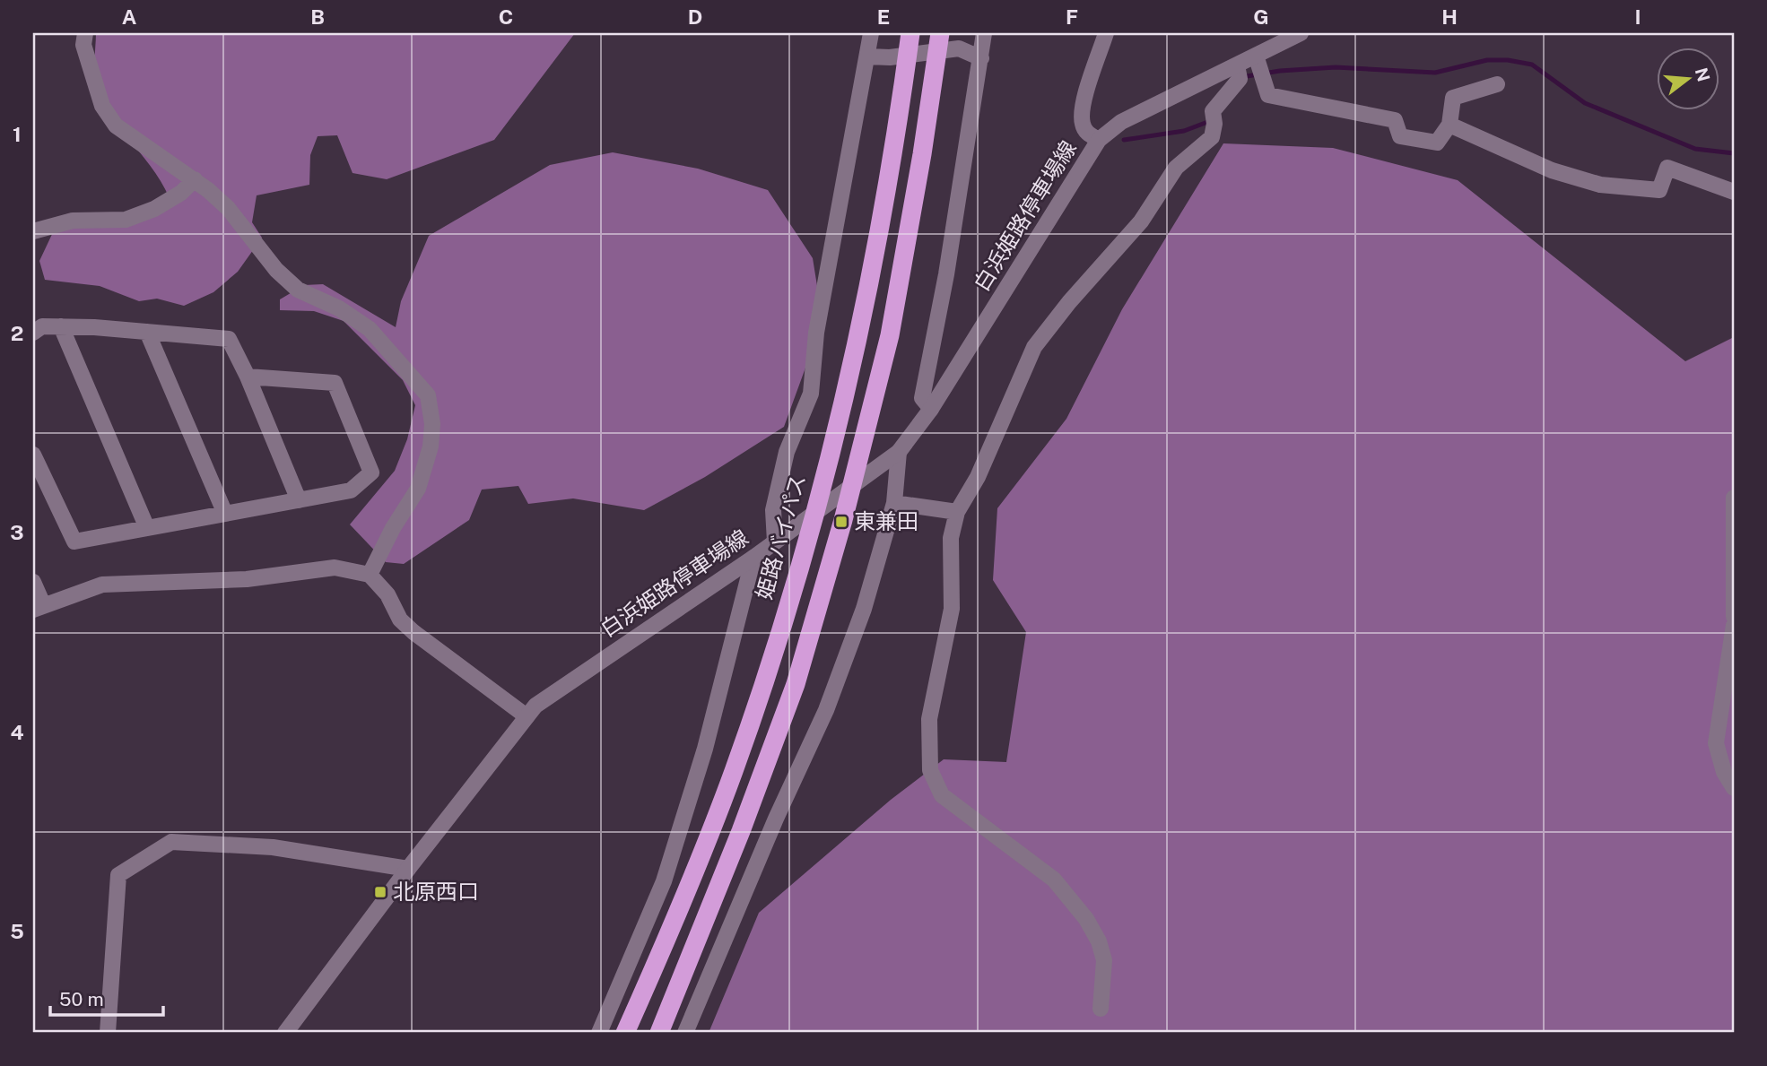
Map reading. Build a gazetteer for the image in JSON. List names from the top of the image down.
{
  "streets": {
    "highway": ["姫路バイパス"],
    "street": ["白浜姫路停車場線"]
  },
  "places": {
    "transit": ["東兼田", "北原西口"]
  },
  "scale_bar": "50 m",
  "north": "right",
  "grid": {
    "columns": [
      "A",
      "B",
      "C",
      "D",
      "E",
      "F",
      "G",
      "H",
      "I"
    ],
    "rows": [
      "1",
      "2",
      "3",
      "4",
      "5"
    ]
  }
}
